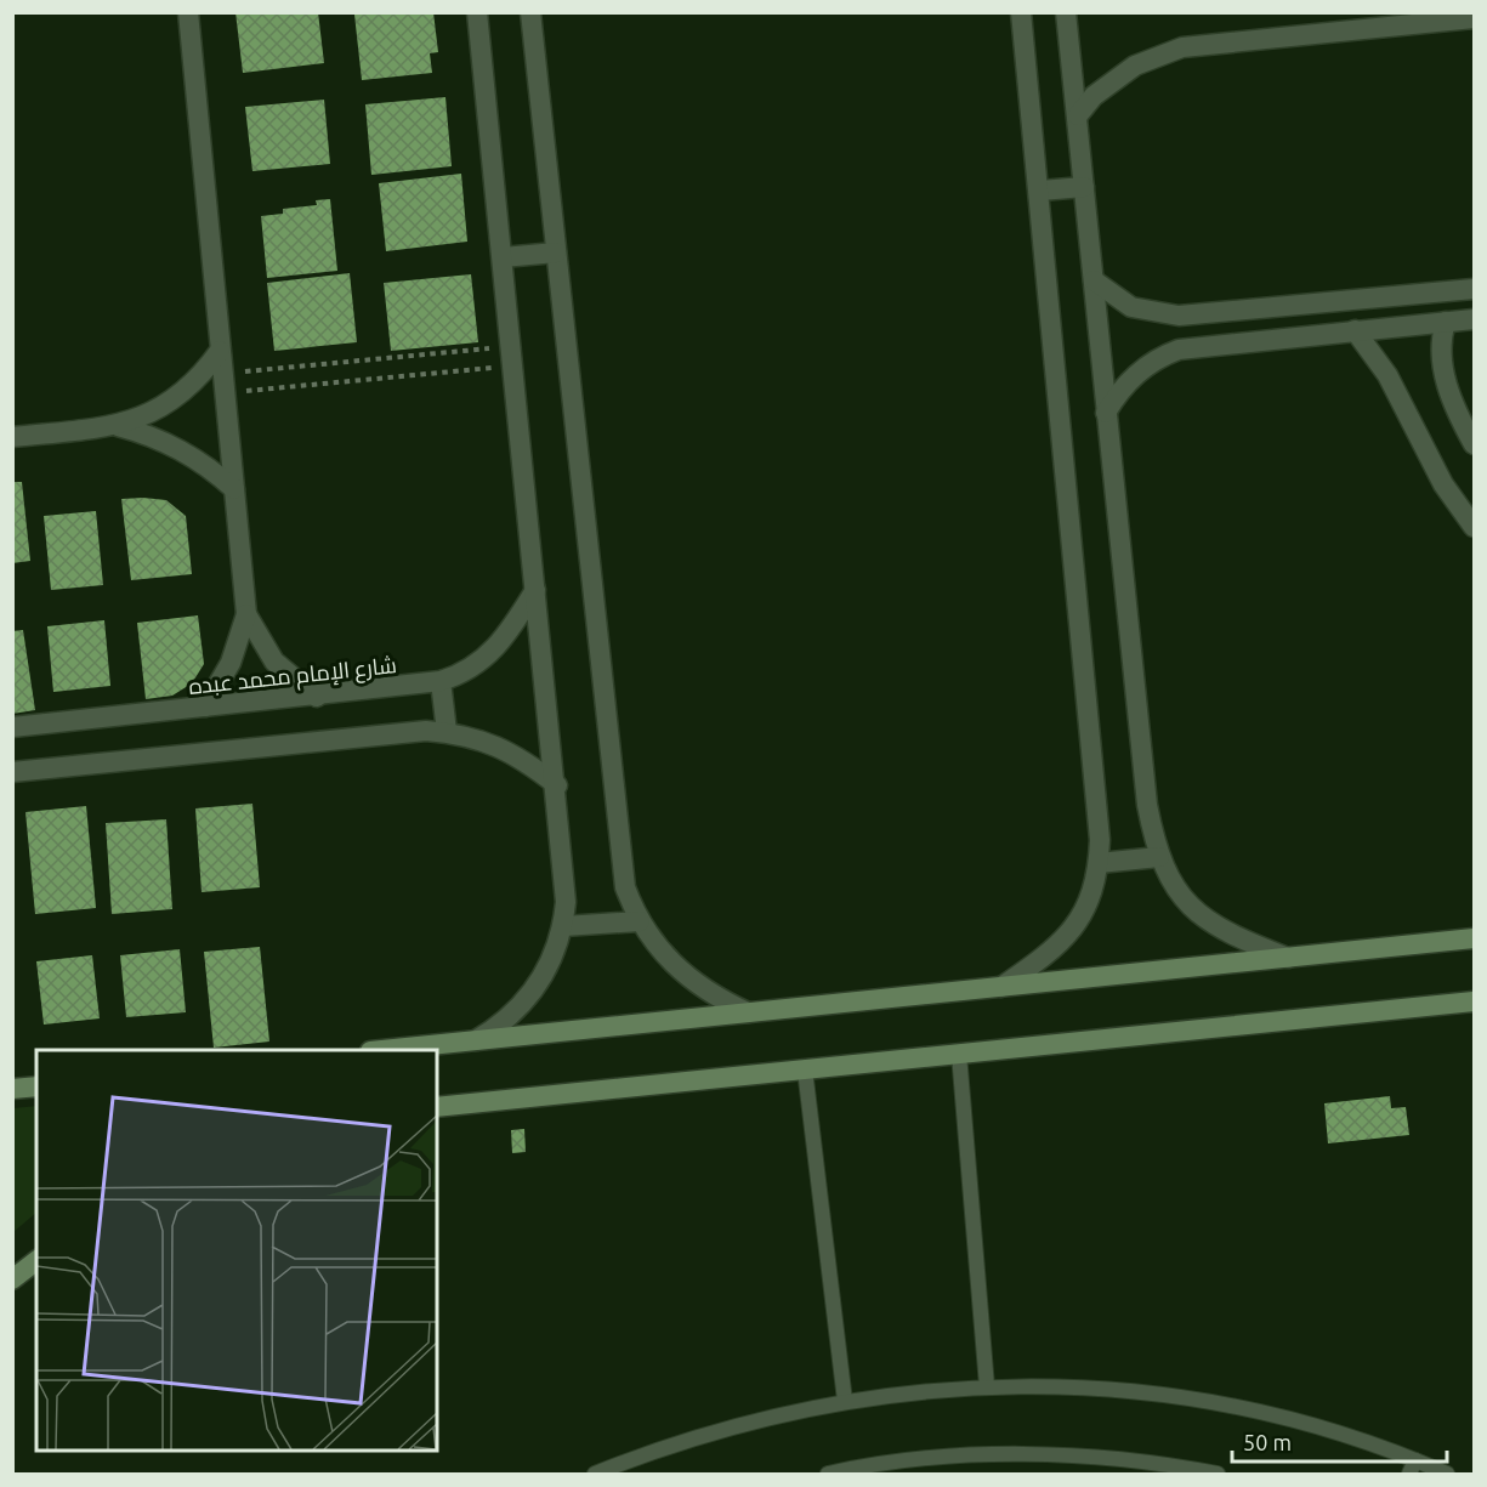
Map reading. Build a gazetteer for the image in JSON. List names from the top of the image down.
{
  "streets": {
    "street": ["شارع الإمام محمد عبده"]
  },
  "scale_bar": "50 m"
}
